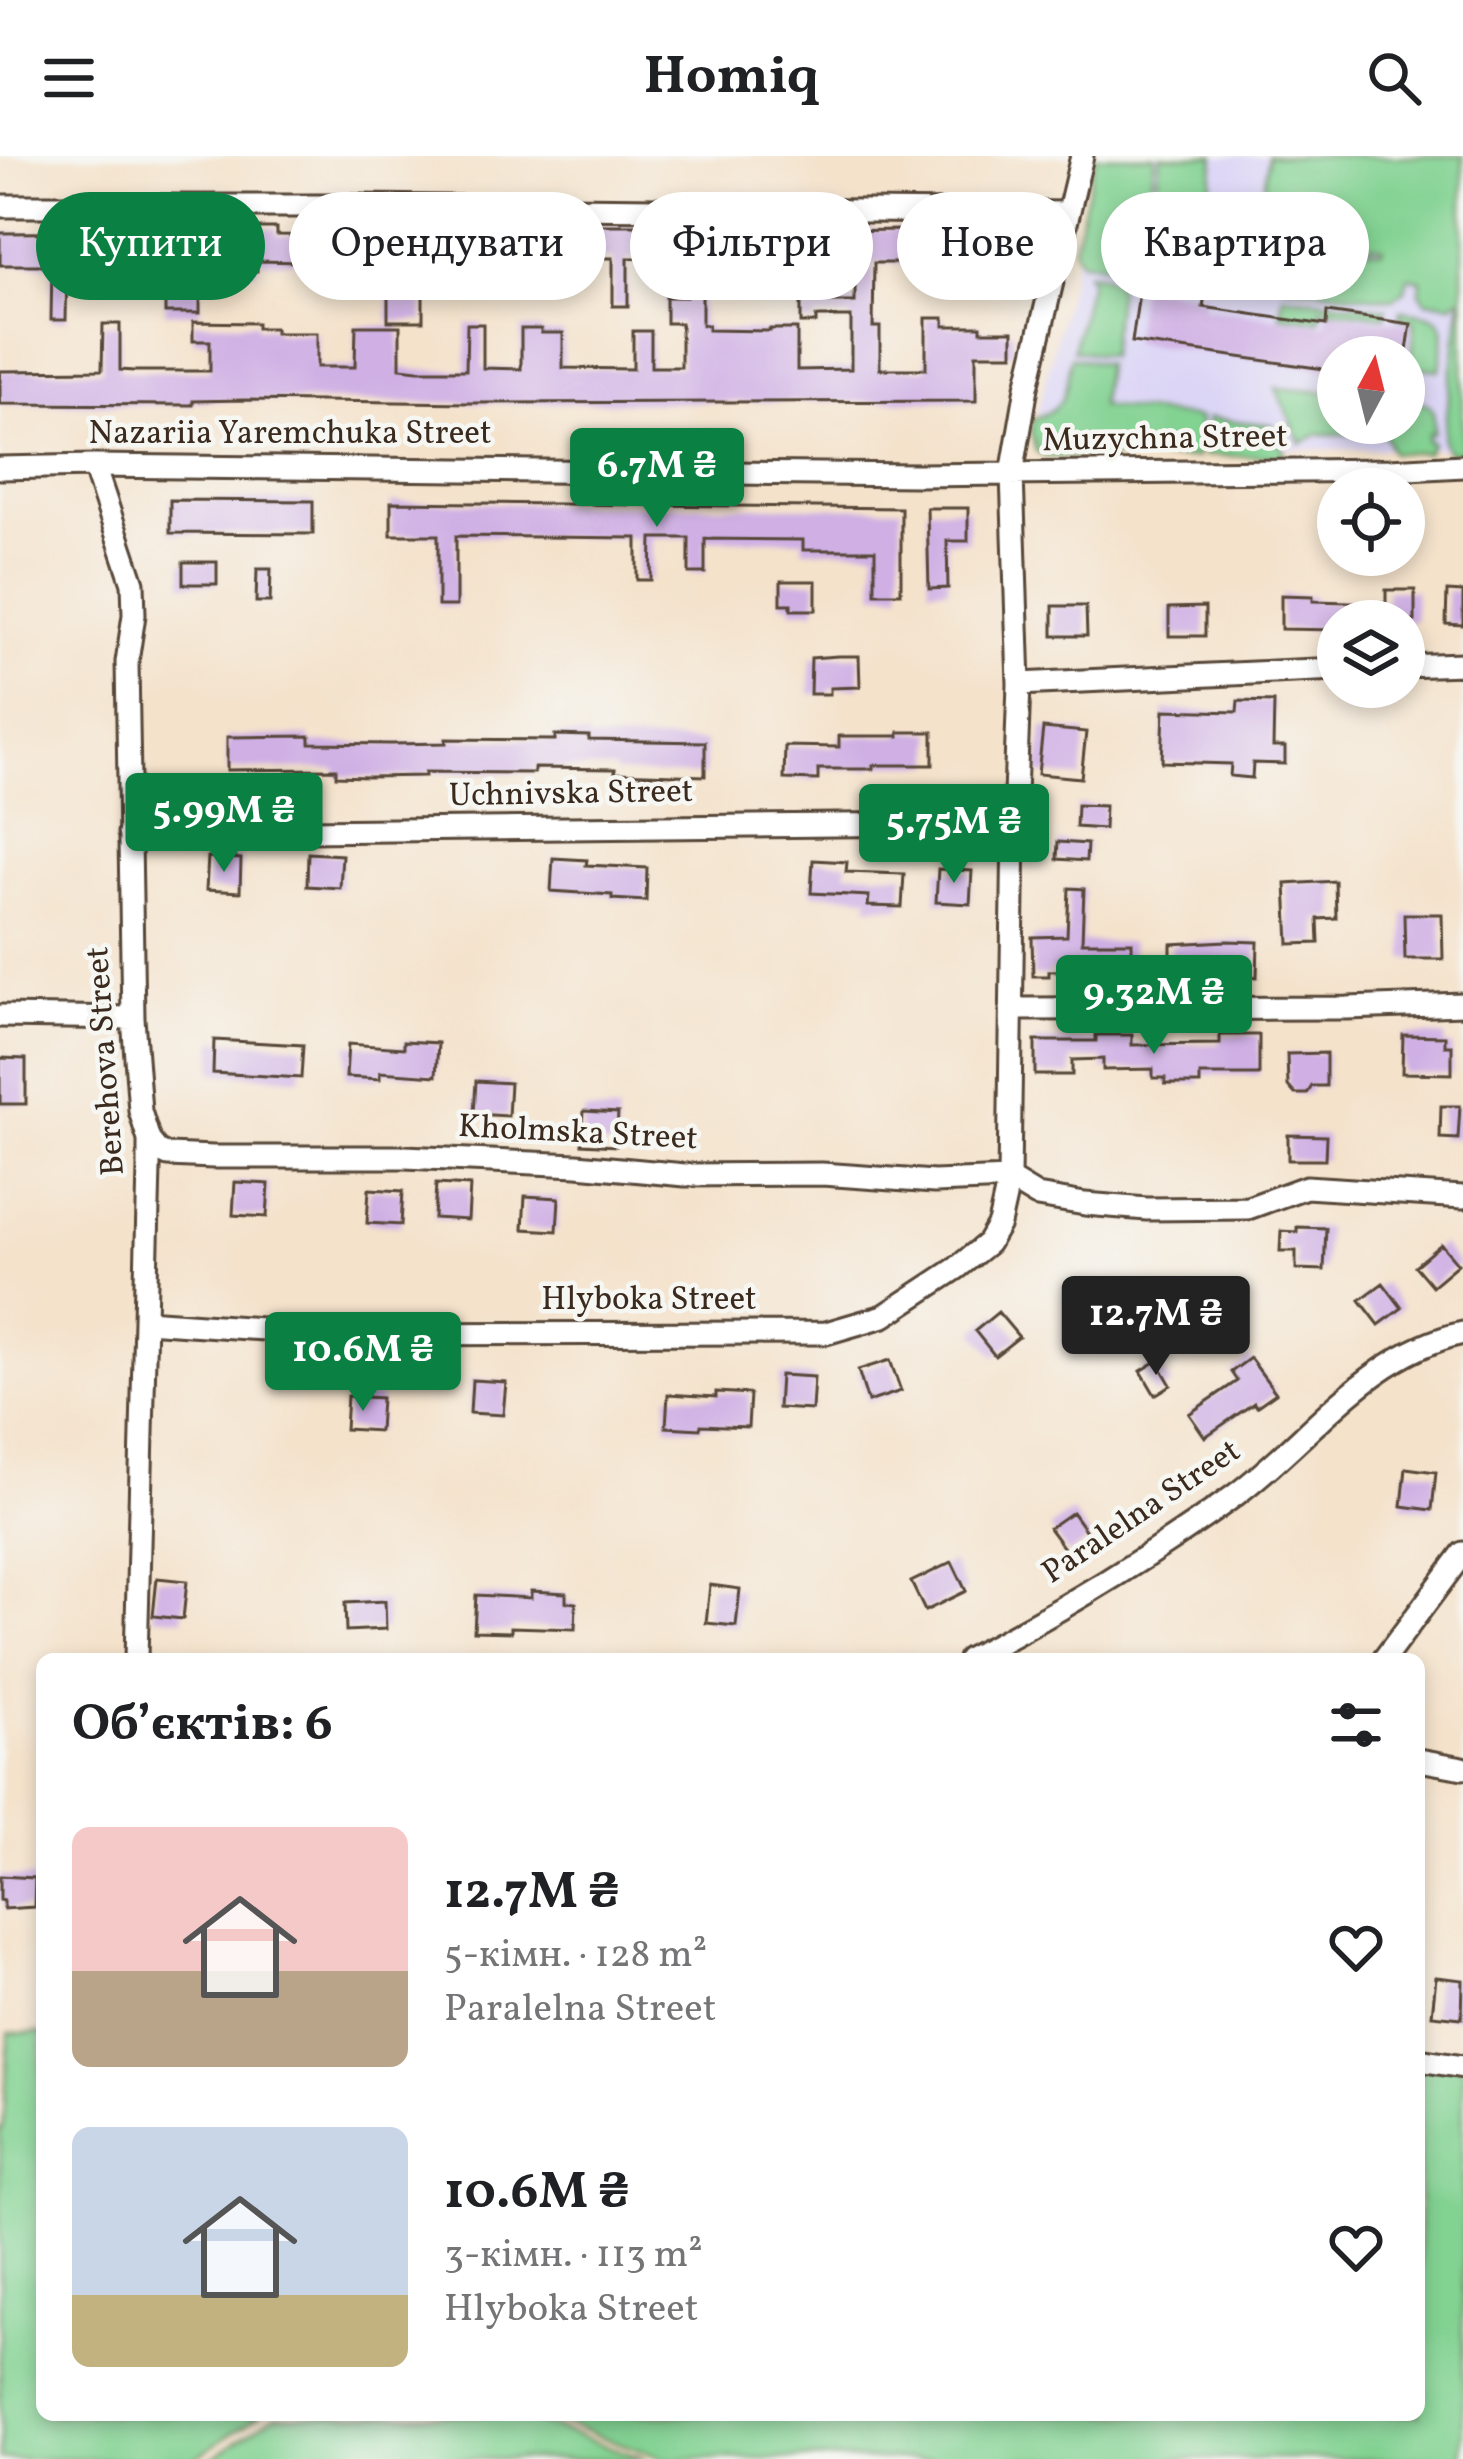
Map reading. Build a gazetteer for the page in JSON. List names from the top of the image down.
{
  "streets": {
    "street": [
      "Nazariia Yaremchuka Street",
      "Muzychna Street",
      "Uchnivska Street",
      "Berehova Street",
      "Kholmska Street",
      "Hlyboka Street",
      "Paralelna Street"
    ]
  },
  "crossings": [
    ["Nazariia Yaremchuka Street", "Muzychna Street"],
    ["Nazariia Yaremchuka Street", "Berehova Street"],
    ["Nazariia Yaremchuka Street", "Hlyboka Street"],
    ["Muzychna Street", "Hlyboka Street"],
    ["Uchnivska Street", "Berehova Street"],
    ["Uchnivska Street", "Hlyboka Street"],
    ["Berehova Street", "Kholmska Street"],
    ["Berehova Street", "Hlyboka Street"],
    ["Kholmska Street", "Hlyboka Street"]
  ],
  "north": "top",
  "page": {
    "header": "Homiq",
    "chip": [
      "Купити",
      "Орендувати",
      "Фільтри",
      "Нове",
      "Квартира"
    ],
    "price": [
      "6.7M ₴",
      "5.99M ₴",
      "5.75M ₴",
      "9.32M ₴",
      "12.7M ₴",
      "10.6M ₴"
    ],
    "heading": "Об’єктів: 6",
    "list": [
      {
        "name": "12.7M ₴",
        "note": "5-кімн. · 128 m² · Paralelna Street"
      },
      {
        "name": "10.6M ₴",
        "note": "3-кімн. · 113 m² · Hlyboka Street"
      }
    ]
  }
}
